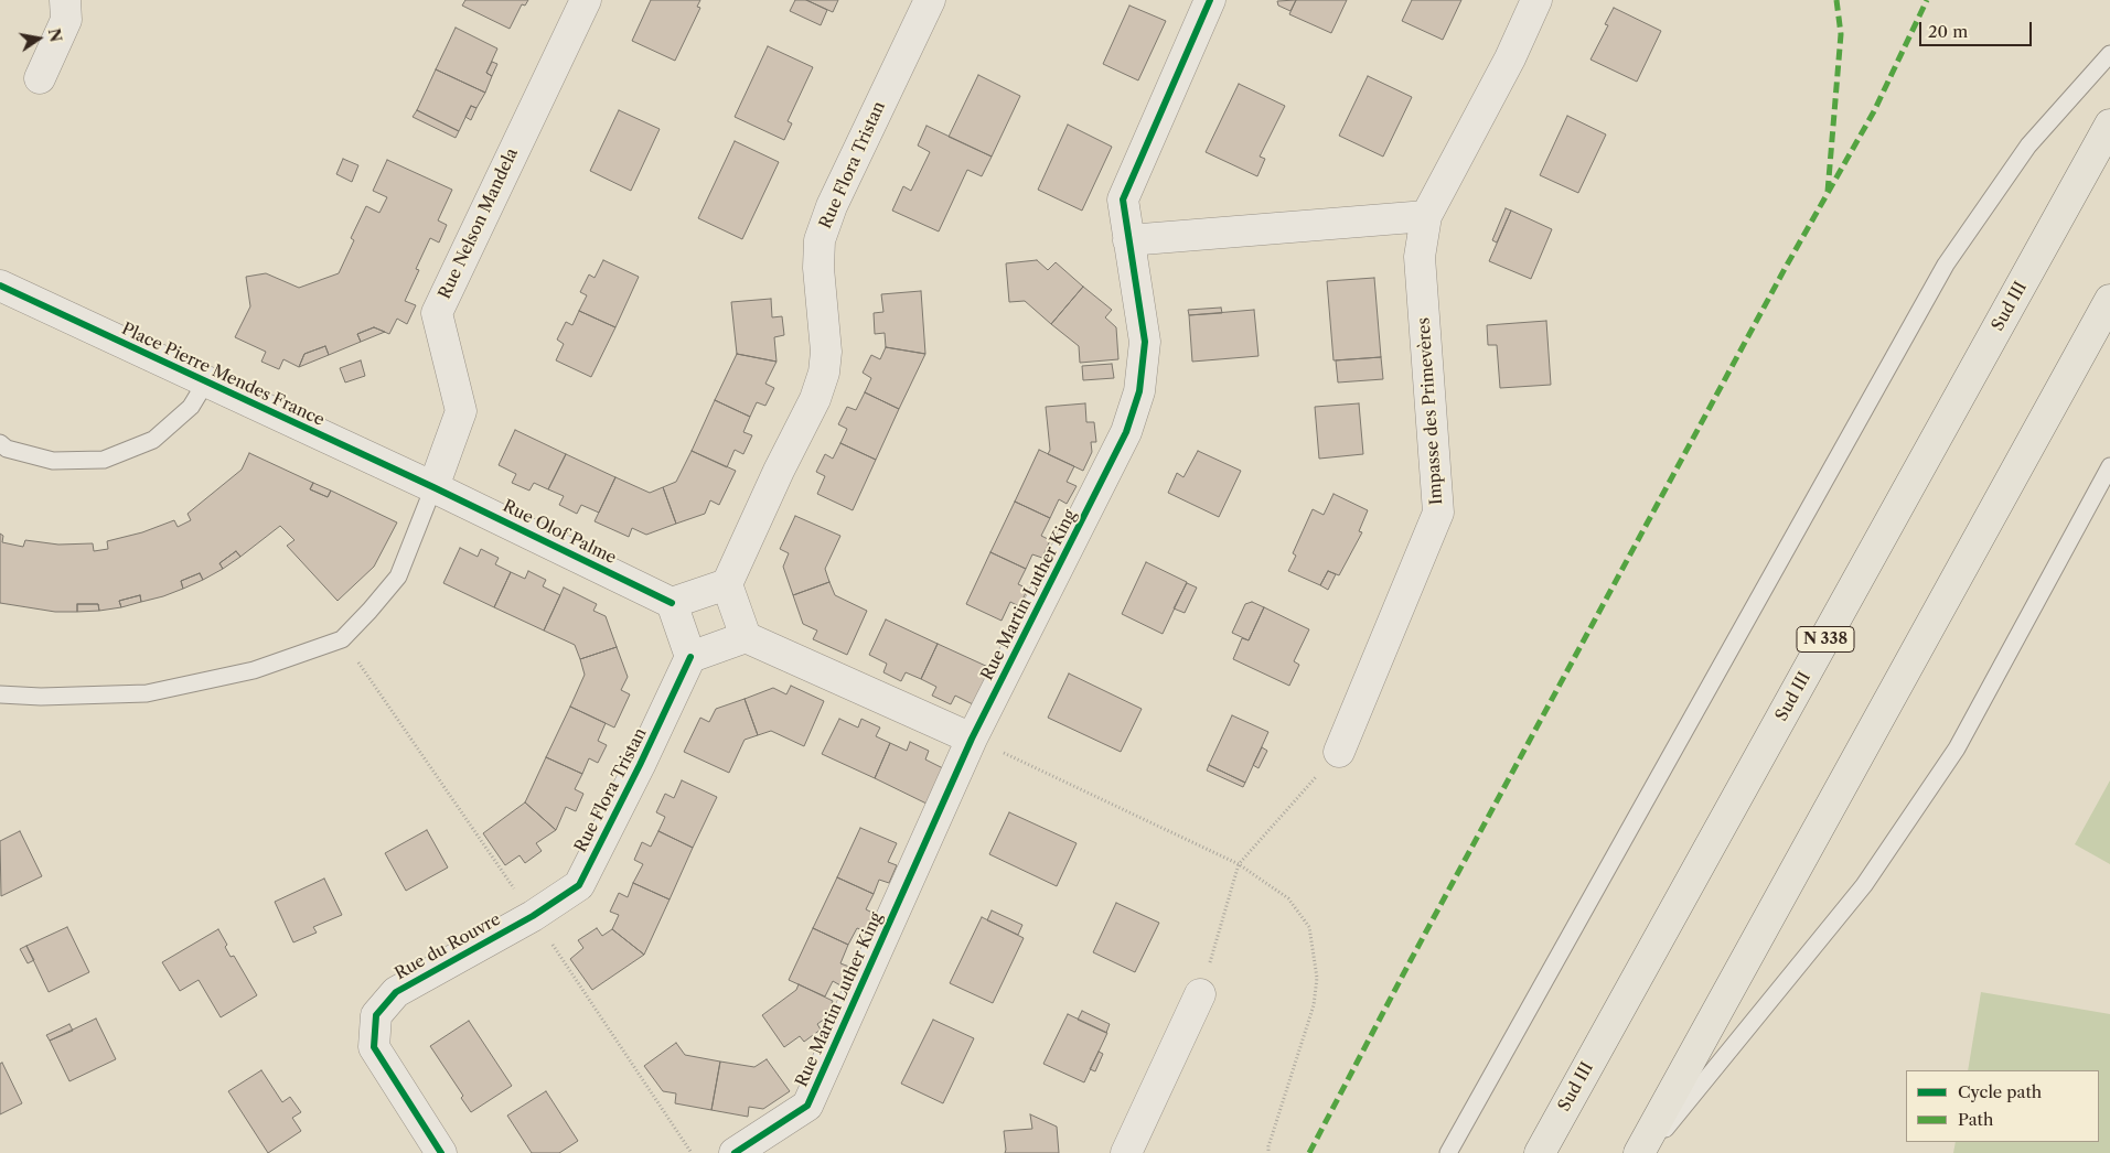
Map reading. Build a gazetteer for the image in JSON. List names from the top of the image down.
{
  "streets": {
    "highway": ["Sud III", "N 338"],
    "street": [
      "Rue Flora Tristan",
      "Rue Nelson Mandela",
      "Place Pierre Mendes France",
      "Impasse des Primevères",
      "Rue Olof Palme",
      "Rue Martin Luther King",
      "Rue du Rouvre"
    ]
  },
  "crossings": [
    ["Rue Flora Tristan", "Rue du Rouvre"],
    ["Rue Nelson Mandela", "Place Pierre Mendes France"],
    ["Rue Nelson Mandela", "Rue Olof Palme"],
    ["Place Pierre Mendes France", "Rue Olof Palme"]
  ],
  "legend": ["Cycle path", "Path"],
  "scale_bar": "20 m",
  "north": "right"
}
